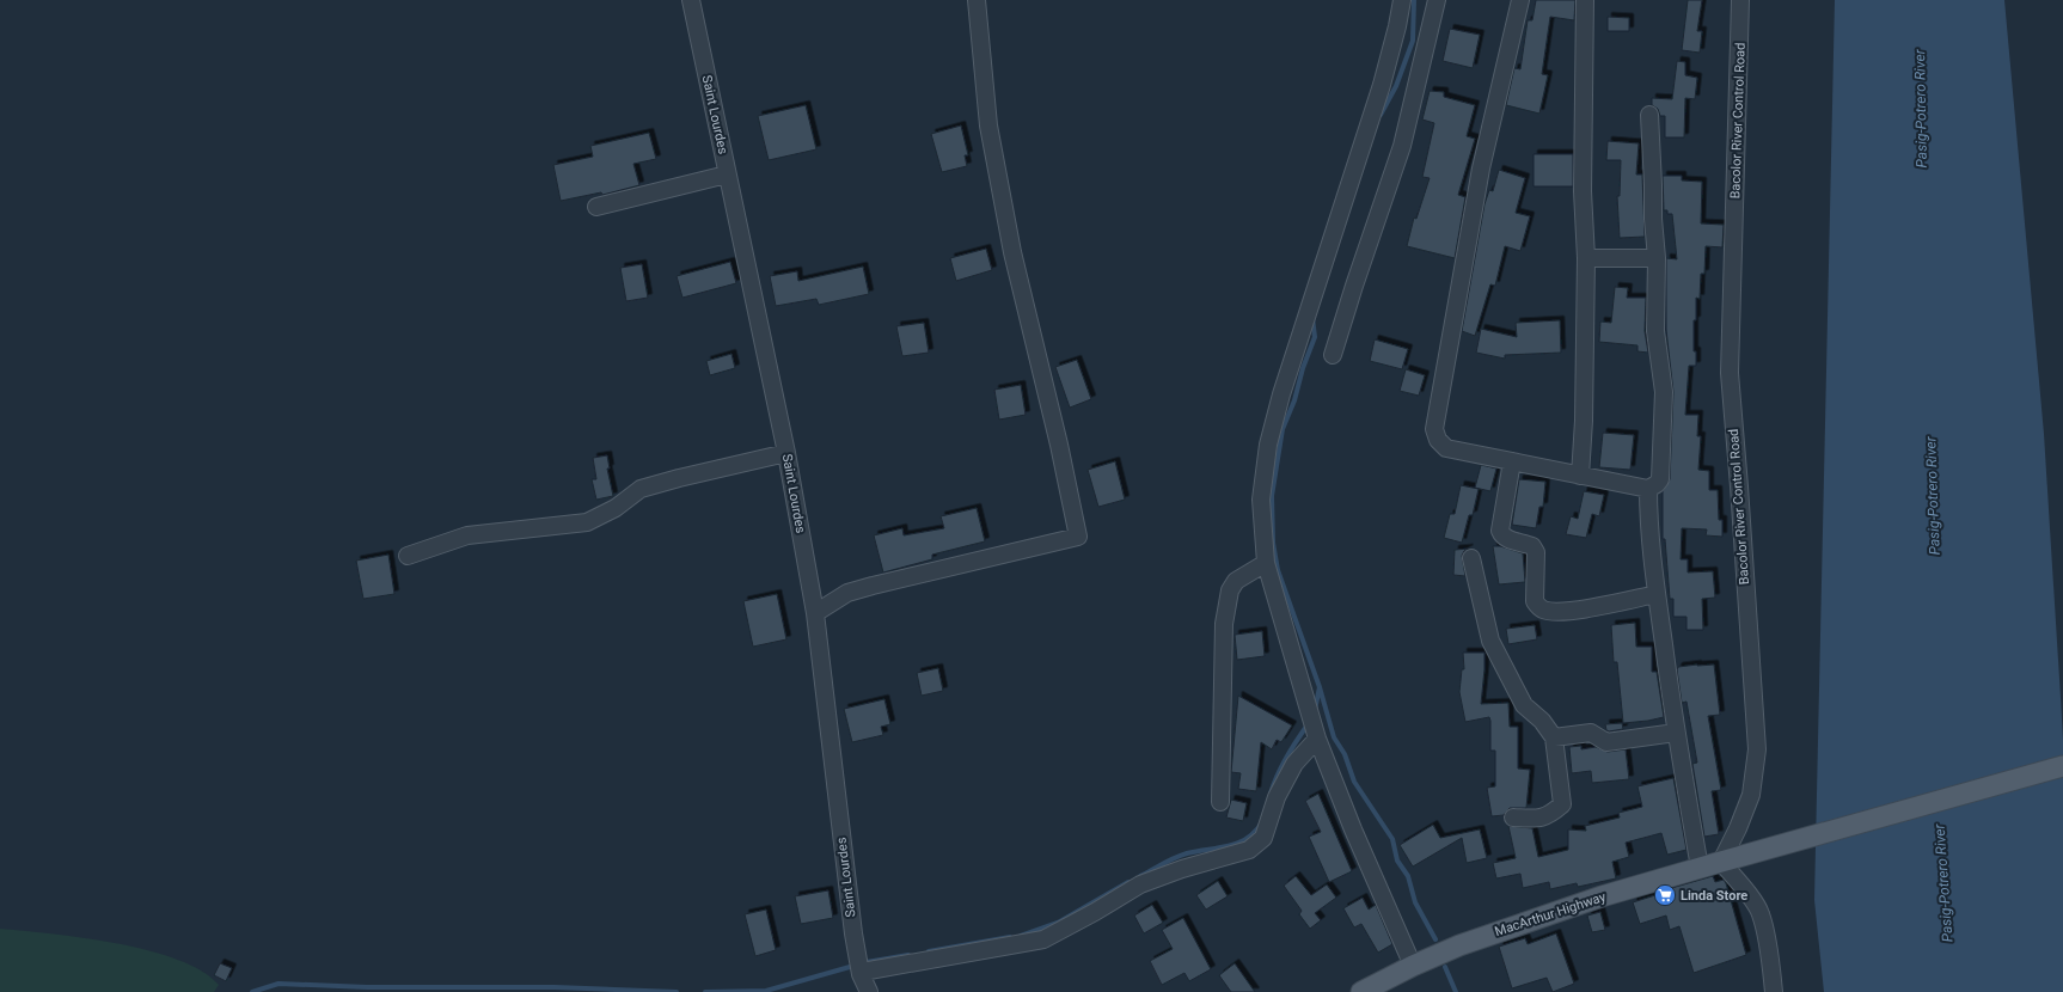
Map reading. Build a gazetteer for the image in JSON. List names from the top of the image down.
{
  "streets": {
    "main road": ["MacArthur Highway"],
    "street": ["Saint Lourdes", "Bacolor River Control Road"]
  },
  "crossings": [
    ["Bacolor River Control Road", "MacArthur Highway"]
  ],
  "water": ["Pasig-Potrero River"],
  "places": {
    "supermarket": ["Linda Store"]
  }
}
